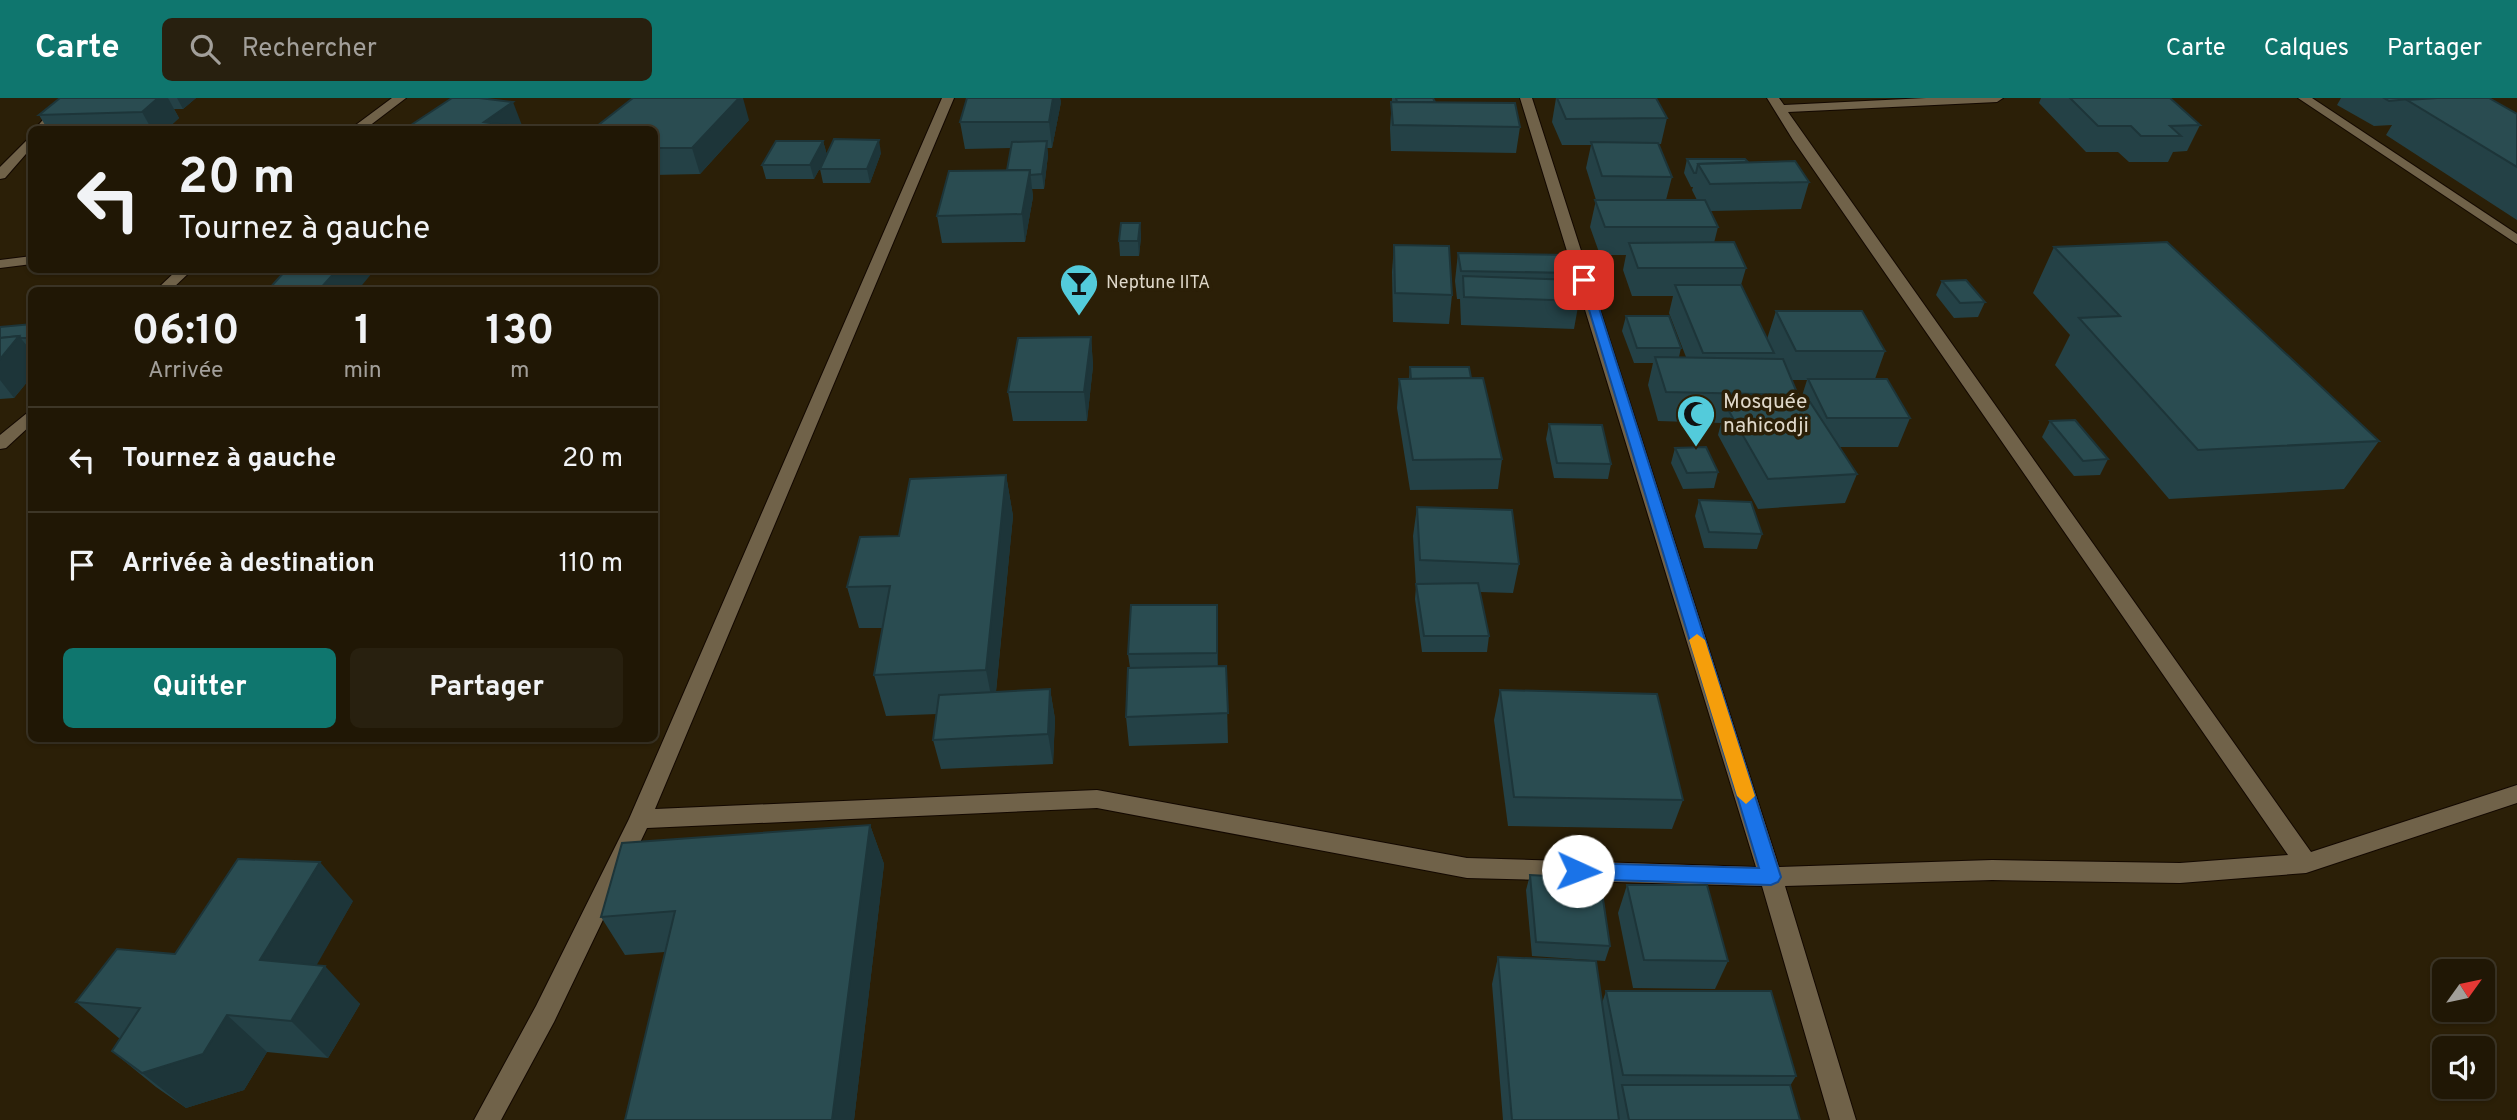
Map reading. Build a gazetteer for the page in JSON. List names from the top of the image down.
{
  "places": {
    "bar": ["Neptune IITA"],
    "mosque": ["Mosquée nahicodji"]
  },
  "north": "top right",
  "page": {
    "header": "Carte",
    "search": "Rechercher",
    "nav": ["Carte", "Calques", "Partager"],
    "turn": ["20 m", "Tournez à gauche"],
    "eta": [
      "06:10",
      "Arrivée",
      "1",
      "min",
      "130",
      "m"
    ],
    "list": [
      {
        "name": "Tournez à gauche",
        "value": "20 m"
      },
      {
        "name": "Arrivée à destination",
        "value": "110 m"
      }
    ],
    "buttons": ["Quitter", "Partager"]
  }
}
